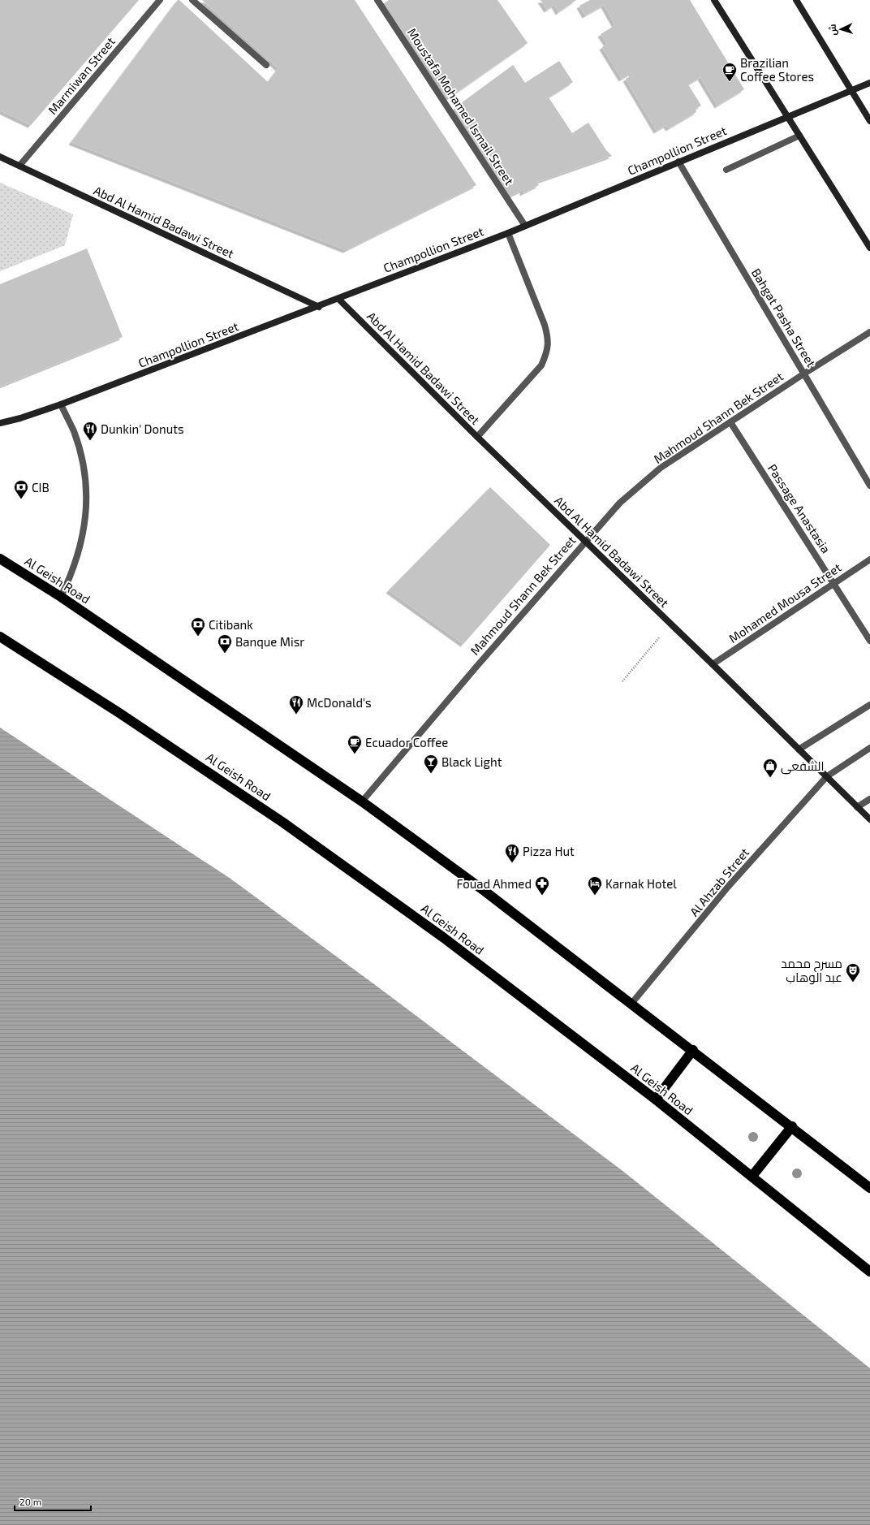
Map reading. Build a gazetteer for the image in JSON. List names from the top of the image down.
{
  "streets": {
    "highway": ["Al Geish Road"],
    "main road": ["Champollion Street", "Abd Al Hamid Badawi Street"],
    "street": [
      "Marmiwan Street",
      "Moustafa Mohamed Ismail Street",
      "Bahgat Pasha Street",
      "Mahmoud Shann Bek Street",
      "Passage Anastasia",
      "Mohamed Mousa Street",
      "Al Ahzab Street"
    ]
  },
  "crossings": [
    ["Marmiwan Street", "Abd Al Hamid Badawi Street"],
    ["Moustafa Mohamed Ismail Street", "Champollion Street"],
    ["Champollion Street", "Abd Al Hamid Badawi Street"],
    ["Champollion Street", "Bahgat Pasha Street"],
    ["Abd Al Hamid Badawi Street", "Mahmoud Shann Bek Street"],
    ["Abd Al Hamid Badawi Street", "Mohamed Mousa Street"],
    ["Abd Al Hamid Badawi Street", "Al Ahzab Street"],
    ["Bahgat Pasha Street", "Mahmoud Shann Bek Street"],
    ["Mahmoud Shann Bek Street", "Passage Anastasia"],
    ["Mahmoud Shann Bek Street", "Al Geish Road"],
    ["Passage Anastasia", "Mohamed Mousa Street"],
    ["Al Geish Road", "Al Ahzab Street"]
  ],
  "places": {
    "cafe": ["Brazilian Coffee Stores", "Ecuador Coffee"],
    "restaurant": ["Dunkin' Donuts", "McDonald's", "Pizza Hut"],
    "bank": ["CIB", "Citibank", "Banque Misr"],
    "bar": ["Black Light"],
    "shop": ["الشفعى"],
    "pharmacy": ["Fouad Ahmed"],
    "hotel": ["Karnak Hotel"],
    "theatre": ["مسرح محمد عبد الوهاب"]
  },
  "scale_bar": "20 m",
  "north": "left"
}
